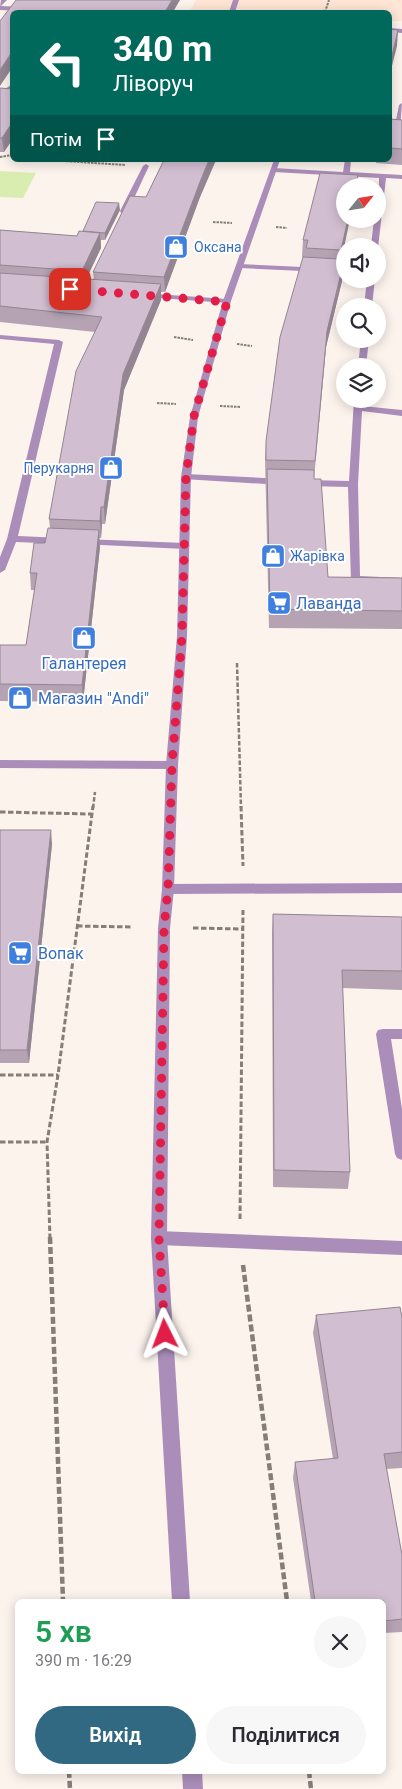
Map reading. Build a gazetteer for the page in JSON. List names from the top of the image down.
{
  "places": {
    "shop": [
      "Оксана",
      "Перукарня",
      "Жарівка",
      "Галантерея",
      "Магазин \"Andi\""
    ],
    "supermarket": ["Лаванда", "Вопак"]
  },
  "north": "top right",
  "page": {
    "turn": ["340 m", "Ліворуч"],
    "then": "Потім",
    "heading": ["5 хв", "390 m · 16:29"],
    "buttons": ["Вихід", "Поділитися"]
  }
}
